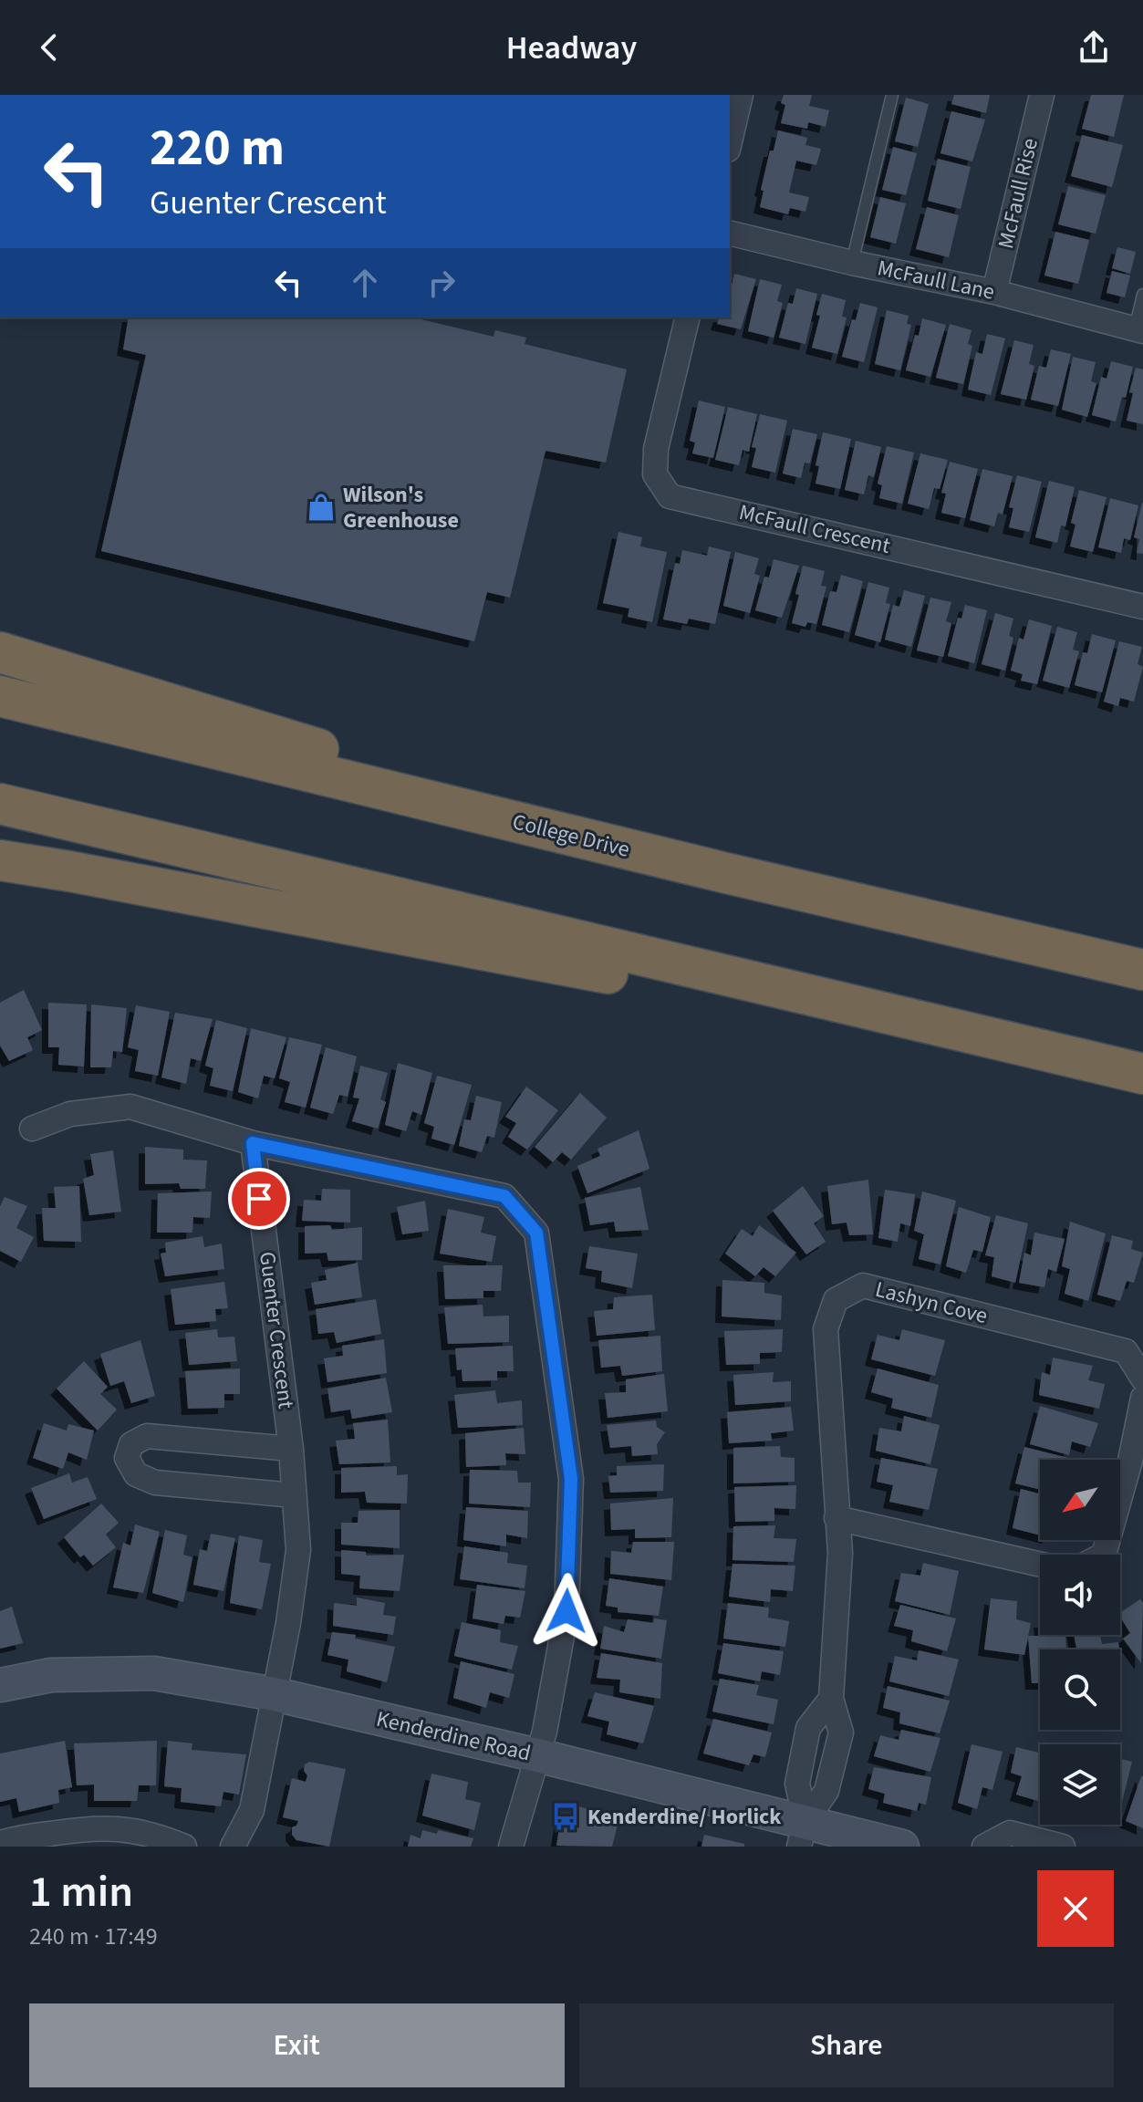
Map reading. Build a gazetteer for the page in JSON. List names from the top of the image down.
{
  "streets": {
    "highway": ["College Drive"],
    "street": [
      "McFaull Rise",
      "McFaull Lane",
      "McFaull Crescent",
      "Lashyn Cove",
      "Guenter Crescent",
      "Kenderdine Road"
    ]
  },
  "crossings": [
    ["McFaull Rise", "McFaull Lane"],
    ["Lashyn Cove", "Kenderdine Road"],
    ["Guenter Crescent", "Kenderdine Road"]
  ],
  "places": {
    "shop": ["Wilson's Greenhouse"],
    "bus stop": ["Kenderdine/ Horlick"]
  },
  "north": "bottom left",
  "page": {
    "header": "Headway",
    "turn": ["220 m", "Guenter Crescent"],
    "heading": ["1 min", "240 m · 17:49"],
    "buttons": ["Exit", "Share"]
  }
}
